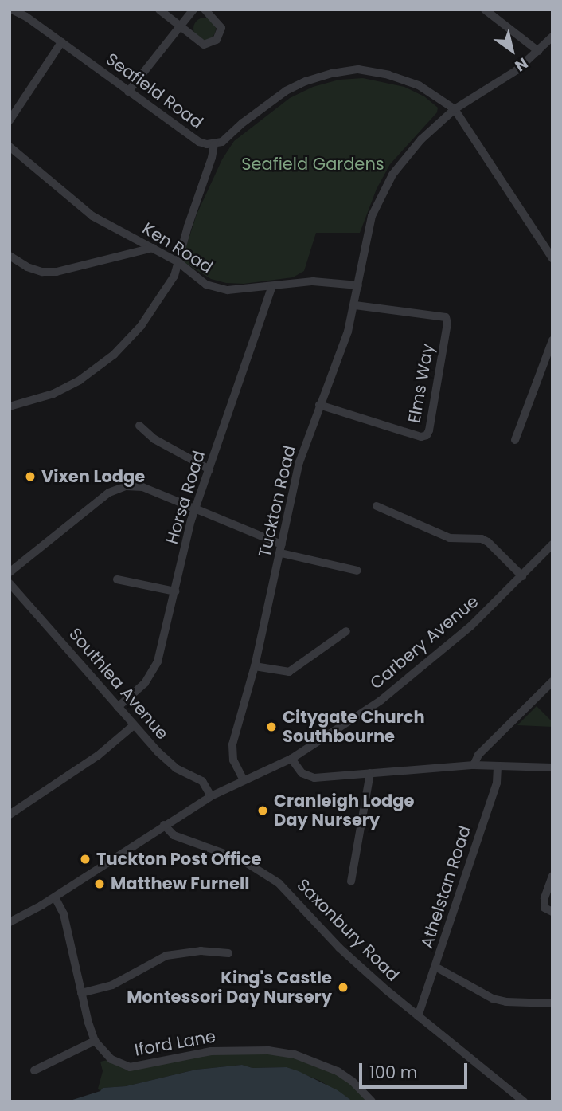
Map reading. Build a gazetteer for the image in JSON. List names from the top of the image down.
{
  "streets": {
    "street": [
      "Seafield Road",
      "Ken Road",
      "Elms Way",
      "Horsa Road",
      "Tuckton Road",
      "Carbery Avenue",
      "Southlea Avenue",
      "Athelstan Road",
      "Saxonbury Road",
      "Iford Lane"
    ]
  },
  "crossings": [
    ["Seafield Road", "Tuckton Road"],
    ["Ken Road", "Horsa Road"],
    ["Ken Road", "Tuckton Road"],
    ["Elms Way", "Tuckton Road"],
    ["Horsa Road", "Southlea Avenue"],
    ["Tuckton Road", "Carbery Avenue"],
    ["Athelstan Road", "Saxonbury Road"]
  ],
  "parks": ["Seafield Gardens"],
  "places": [
    "Vixen Lodge",
    "Citygate Church Southbourne",
    "Cranleigh Lodge Day Nursery",
    "Tuckton Post Office",
    "Matthew Furnell",
    "King's Castle Montessori Day Nursery"
  ],
  "scale_bar": "100 m",
  "north": "bottom right"
}
